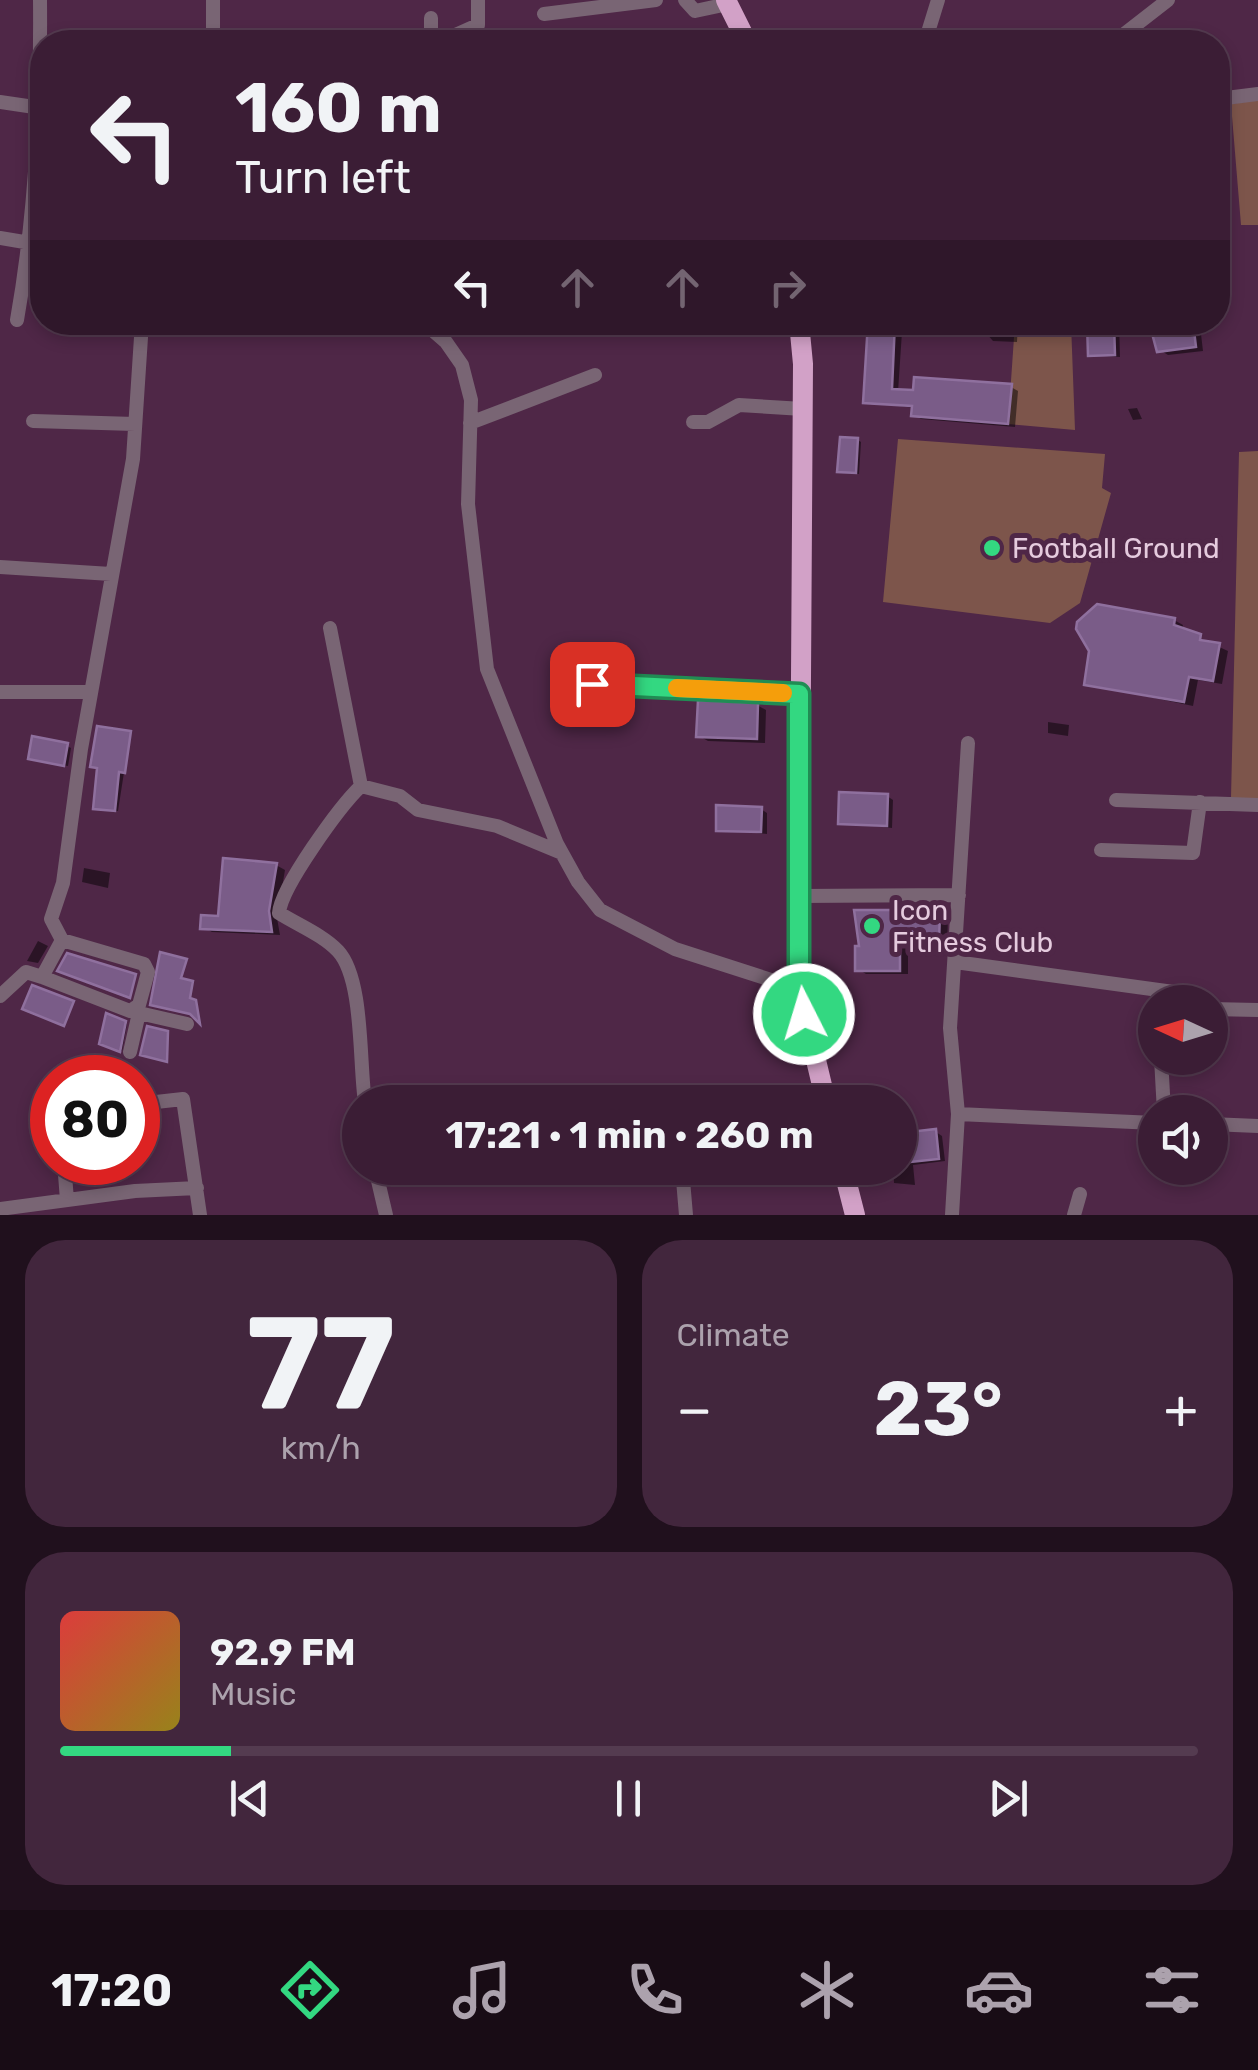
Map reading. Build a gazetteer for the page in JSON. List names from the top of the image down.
{
  "places": ["Football Ground", "Icon Fitness Club"],
  "north": "left",
  "page": {
    "turn": ["160 m", "Turn left"],
    "limit": "80",
    "trip": "17:21 · 1 min · 260 m",
    "tile": [
      ["77", "km/h"],
      "Climate"
    ],
    "heat": ["−", "23°", "+"],
    "song": ["92.9 FM", "Music"],
    "tabs": "17:20"
  }
}
